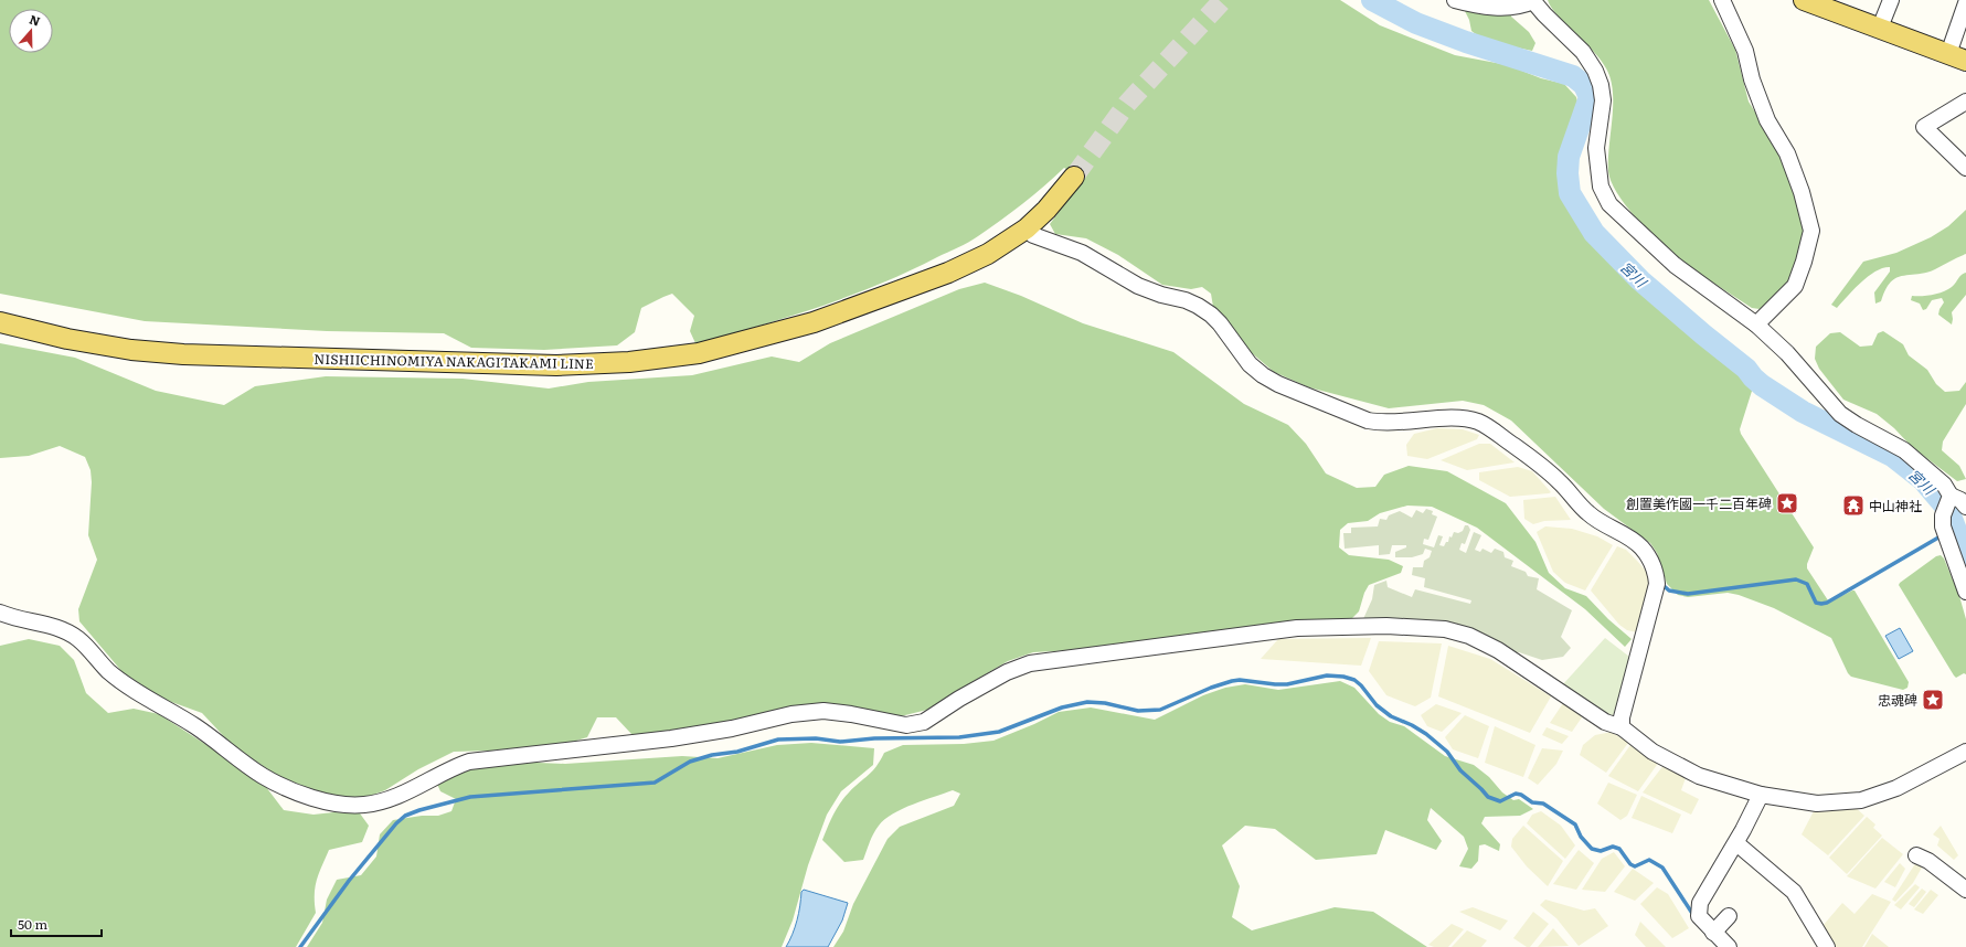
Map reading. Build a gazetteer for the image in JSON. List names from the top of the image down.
{
  "streets": {
    "main road": ["NISHIICHINOMIYA NAKAGITAKAMI LINE"]
  },
  "water": ["宮川"],
  "places": {
    "place": ["創置美作國一千二百年碑", "忠魂碑"],
    "temple": ["中山神社"]
  },
  "scale_bar": "50 m",
  "north": "top"
}
